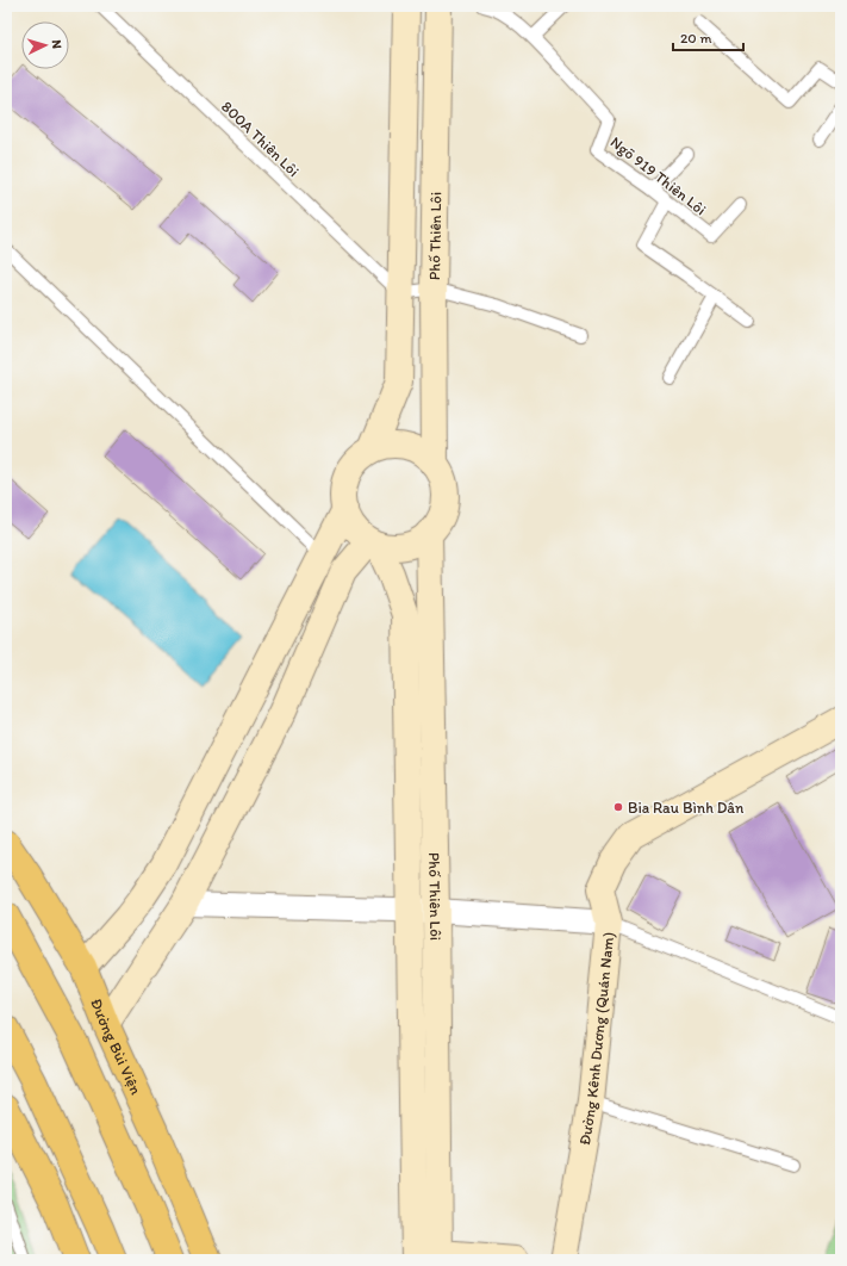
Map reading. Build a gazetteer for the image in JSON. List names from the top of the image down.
{
  "streets": {
    "main road": ["Phố Thiên Lôi", "Đường Kênh Dương (Quán Nam)", "Đường Bùi Viện"],
    "lane": ["800A Thiên Lôi", "Ngõ 919 Thiên Lôi"]
  },
  "crossings": [
    ["800A Thiên Lôi", "Phố Thiên Lôi"]
  ],
  "places": ["Bia Rau Bình Dân"],
  "scale_bar": "20 m",
  "north": "right"
}
